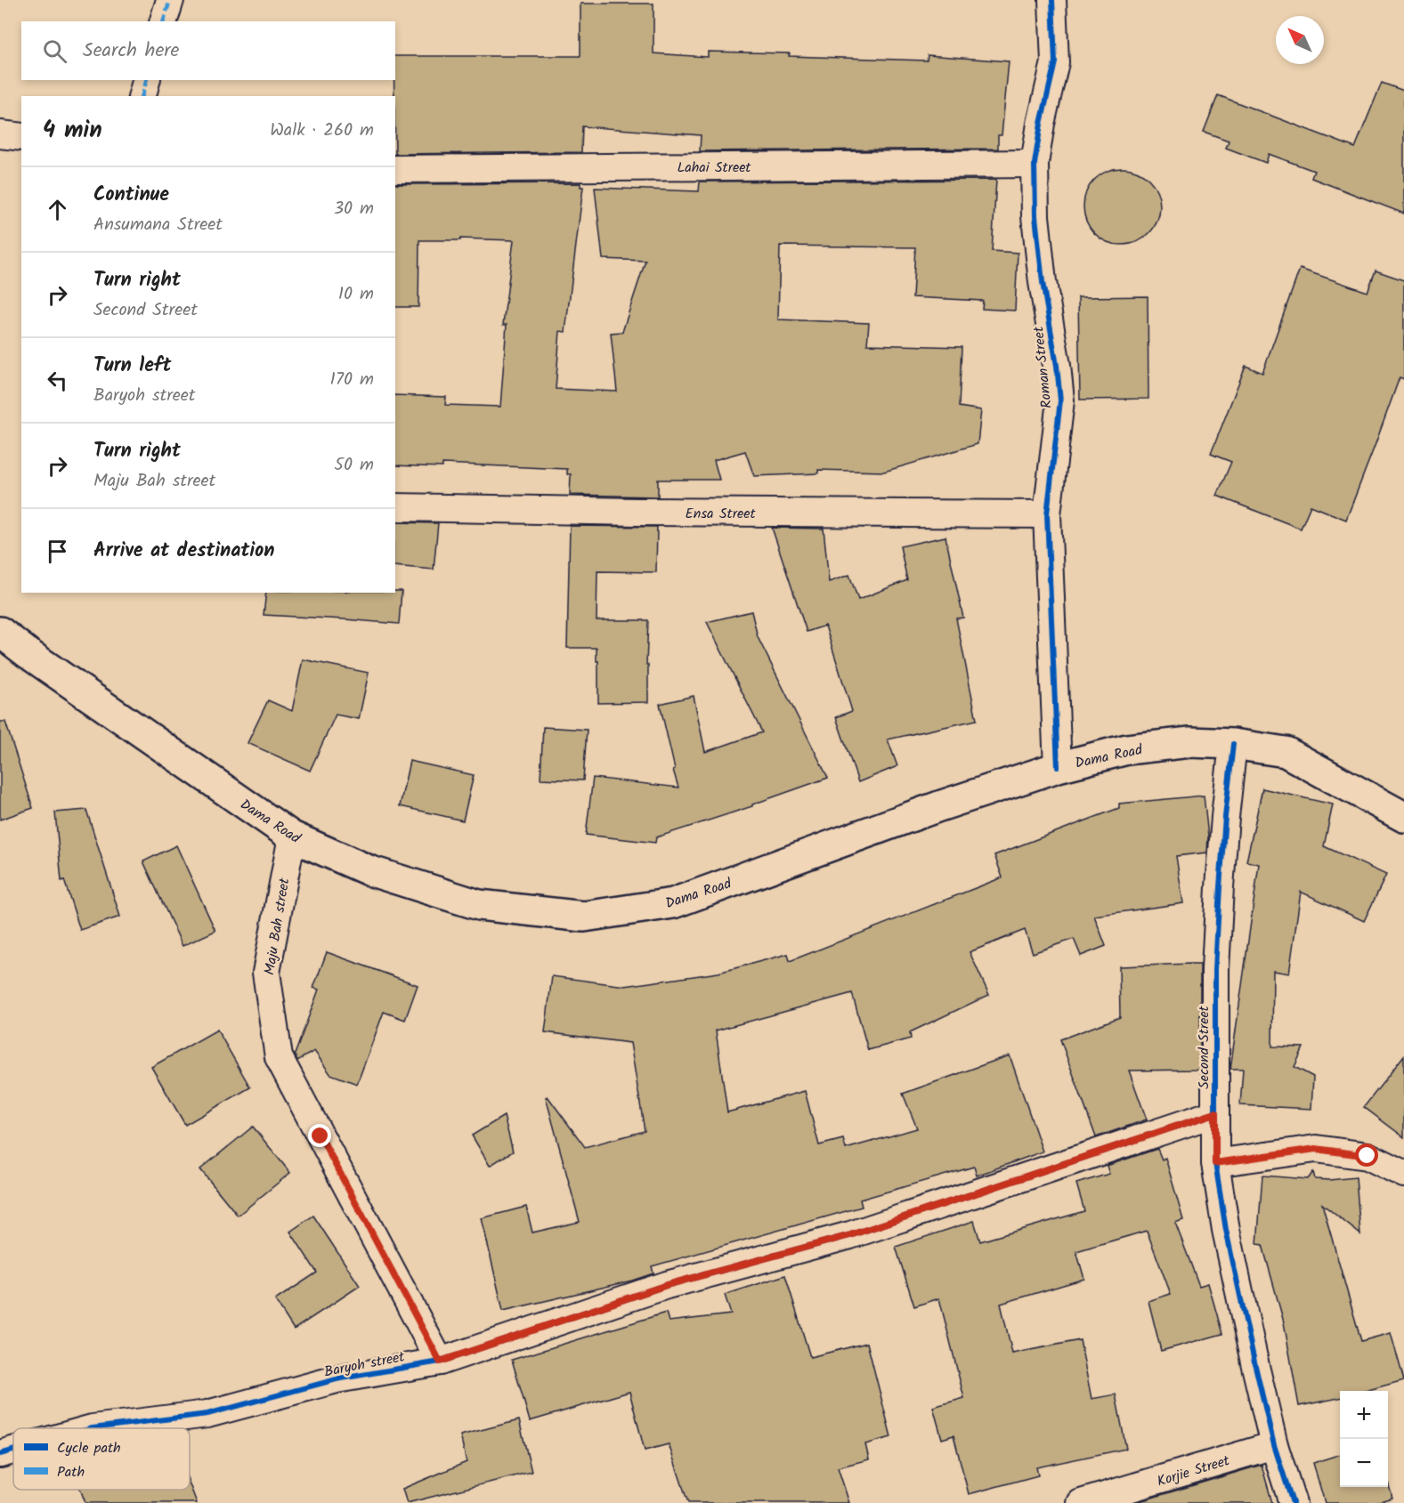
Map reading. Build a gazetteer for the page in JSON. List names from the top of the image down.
{
  "streets": {
    "highway": ["Dama Road"],
    "street": [
      "Lahai Street",
      "Roman Street",
      "Ensa Street",
      "Maju Bah street",
      "Second Street",
      "Baryoh street",
      "Korjie Street"
    ]
  },
  "crossings": [
    ["Lahai Street", "Roman Street"],
    ["Roman Street", "Ensa Street"],
    ["Roman Street", "Dama Road"],
    ["Dama Road", "Maju Bah street"],
    ["Dama Road", "Second Street"],
    ["Maju Bah street", "Baryoh street"],
    ["Second Street", "Baryoh street"],
    ["Second Street", "Korjie Street"]
  ],
  "legend": ["Cycle path", "Path"],
  "north": "top left",
  "page": {
    "search": "Search here",
    "heading": ["4 min", "Walk · 260 m"],
    "list": [
      ["Continue", "Ansumana Street", "30 m"],
      ["Turn right", "Second Street", "10 m"],
      ["Turn left", "Baryoh street", "170 m"],
      ["Turn right", "Maju Bah street", "50 m"],
      "Arrive at destination"
    ],
    "map_buttons": ["+", "−"]
  }
}
